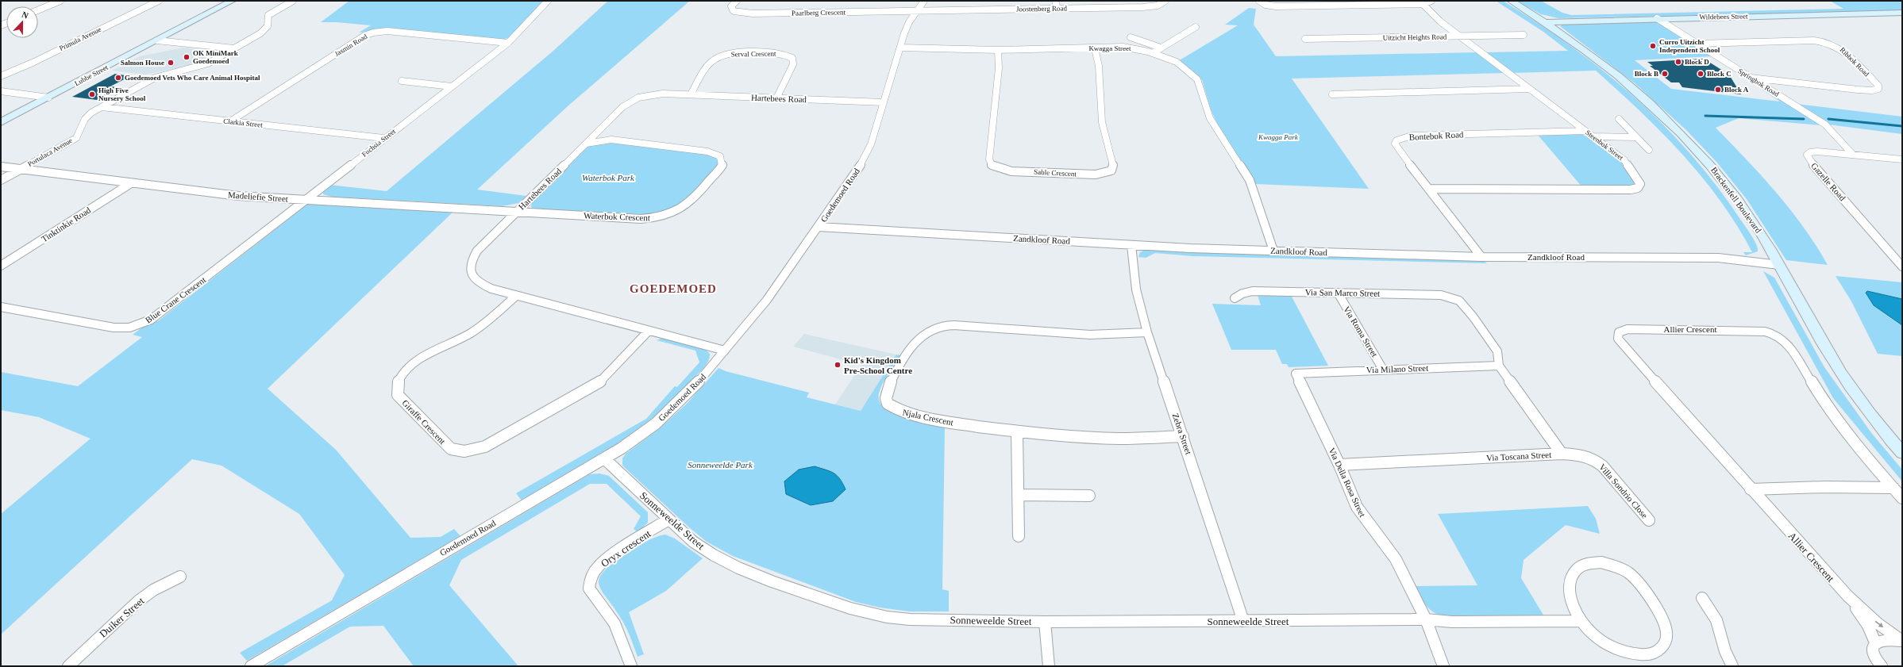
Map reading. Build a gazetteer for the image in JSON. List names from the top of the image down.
{
  "streets": {
    "street": [
      "Joostenberg Road",
      "Paarlberg Crescent",
      "Wildebees Street",
      "Uitzicht Heights Road",
      "Primula Avenue",
      "Jasmin Road",
      "Kwagga Street",
      "Serval Crescent",
      "Ribbok Road",
      "Lubbe Street",
      "Springbok Road",
      "Hartebees Road",
      "Clarkia Street",
      "Bontebok Road",
      "Fuchsia Street",
      "Steenbok Street",
      "Portulaca Avenue",
      "Sable Crescent",
      "Gazelle Road",
      "Goedemoed Road",
      "Madeliefie Street",
      "Brackenfell Boulevard",
      "Waterbok Crescent",
      "Tinktinkie Road",
      "Zandkloof Road",
      "Via San Marco Street",
      "Blue Crane Crescent",
      "Allier Crescent",
      "Via Roma Street",
      "Via Milano Street",
      "Njala Crescent",
      "Giraffe Crescent",
      "Zebra Street",
      "Via Toscana Street",
      "Via Della Rosa Street",
      "Villa Sondrio Close",
      "Sonneweelde Street",
      "Oryx crescent",
      "Duiker Street"
    ]
  },
  "crossings": [
    ["Joostenberg Road", "Paarlberg Crescent"],
    ["Joostenberg Road", "Goedemoed Road"],
    ["Paarlberg Crescent", "Goedemoed Road"],
    ["Wildebees Street", "Springbok Road"],
    ["Wildebees Street", "Brackenfell Boulevard"],
    ["Uitzicht Heights Road", "Steenbok Street"],
    ["Jasmin Road", "Clarkia Street"],
    ["Jasmin Road", "Fuchsia Street"],
    ["Kwagga Street", "Sable Crescent"],
    ["Kwagga Street", "Goedemoed Road"],
    ["Kwagga Street", "Zandkloof Road"],
    ["Serval Crescent", "Hartebees Road"],
    ["Ribbok Road", "Springbok Road"],
    ["Springbok Road", "Gazelle Road"],
    ["Hartebees Road", "Goedemoed Road"],
    ["Hartebees Road", "Madeliefie Street"],
    ["Hartebees Road", "Waterbok Crescent"],
    ["Hartebees Road", "Giraffe Crescent"],
    ["Clarkia Street", "Fuchsia Street"],
    ["Clarkia Street", "Portulaca Avenue"],
    ["Bontebok Road", "Steenbok Street"],
    ["Bontebok Road", "Zandkloof Road"],
    ["Fuchsia Street", "Madeliefie Street"],
    ["Fuchsia Street", "Blue Crane Crescent"],
    ["Portulaca Avenue", "Madeliefie Street"],
    ["Goedemoed Road", "Zandkloof Road"],
    ["Goedemoed Road", "Sonneweelde Street"],
    ["Madeliefie Street", "Waterbok Crescent"],
    ["Madeliefie Street", "Tinktinkie Road"],
    ["Madeliefie Street", "Blue Crane Crescent"],
    ["Brackenfell Boulevard", "Zandkloof Road"],
    ["Zandkloof Road", "Zebra Street"],
    ["Via San Marco Street", "Via Roma Street"],
    ["Via San Marco Street", "Via Toscana Street"],
    ["Via Roma Street", "Via Milano Street"],
    ["Via Milano Street", "Via Toscana Street"],
    ["Via Milano Street", "Via Della Rosa Street"],
    ["Njala Crescent", "Zebra Street"],
    ["Zebra Street", "Sonneweelde Street"],
    ["Via Toscana Street", "Via Della Rosa Street"],
    ["Via Toscana Street", "Villa Sondrio Close"],
    ["Via Della Rosa Street", "Sonneweelde Street"],
    ["Sonneweelde Street", "Oryx crescent"]
  ],
  "districts": ["GOEDEMOED"],
  "parks": ["Kwagga Park", "Waterbok Park", "Sonneweelde Park"],
  "places": [
    "Curro Uitzicht Independent School",
    "OK MiniMark Goedemoed",
    "Block D",
    "Salmon House",
    "Block B",
    "Block C",
    "Goedemoed Vets Who Care Animal Hospital",
    "Block A",
    "High Five Nursery School",
    "Kid's Kingdom Pre-School Centre"
  ],
  "north": "top"
}
